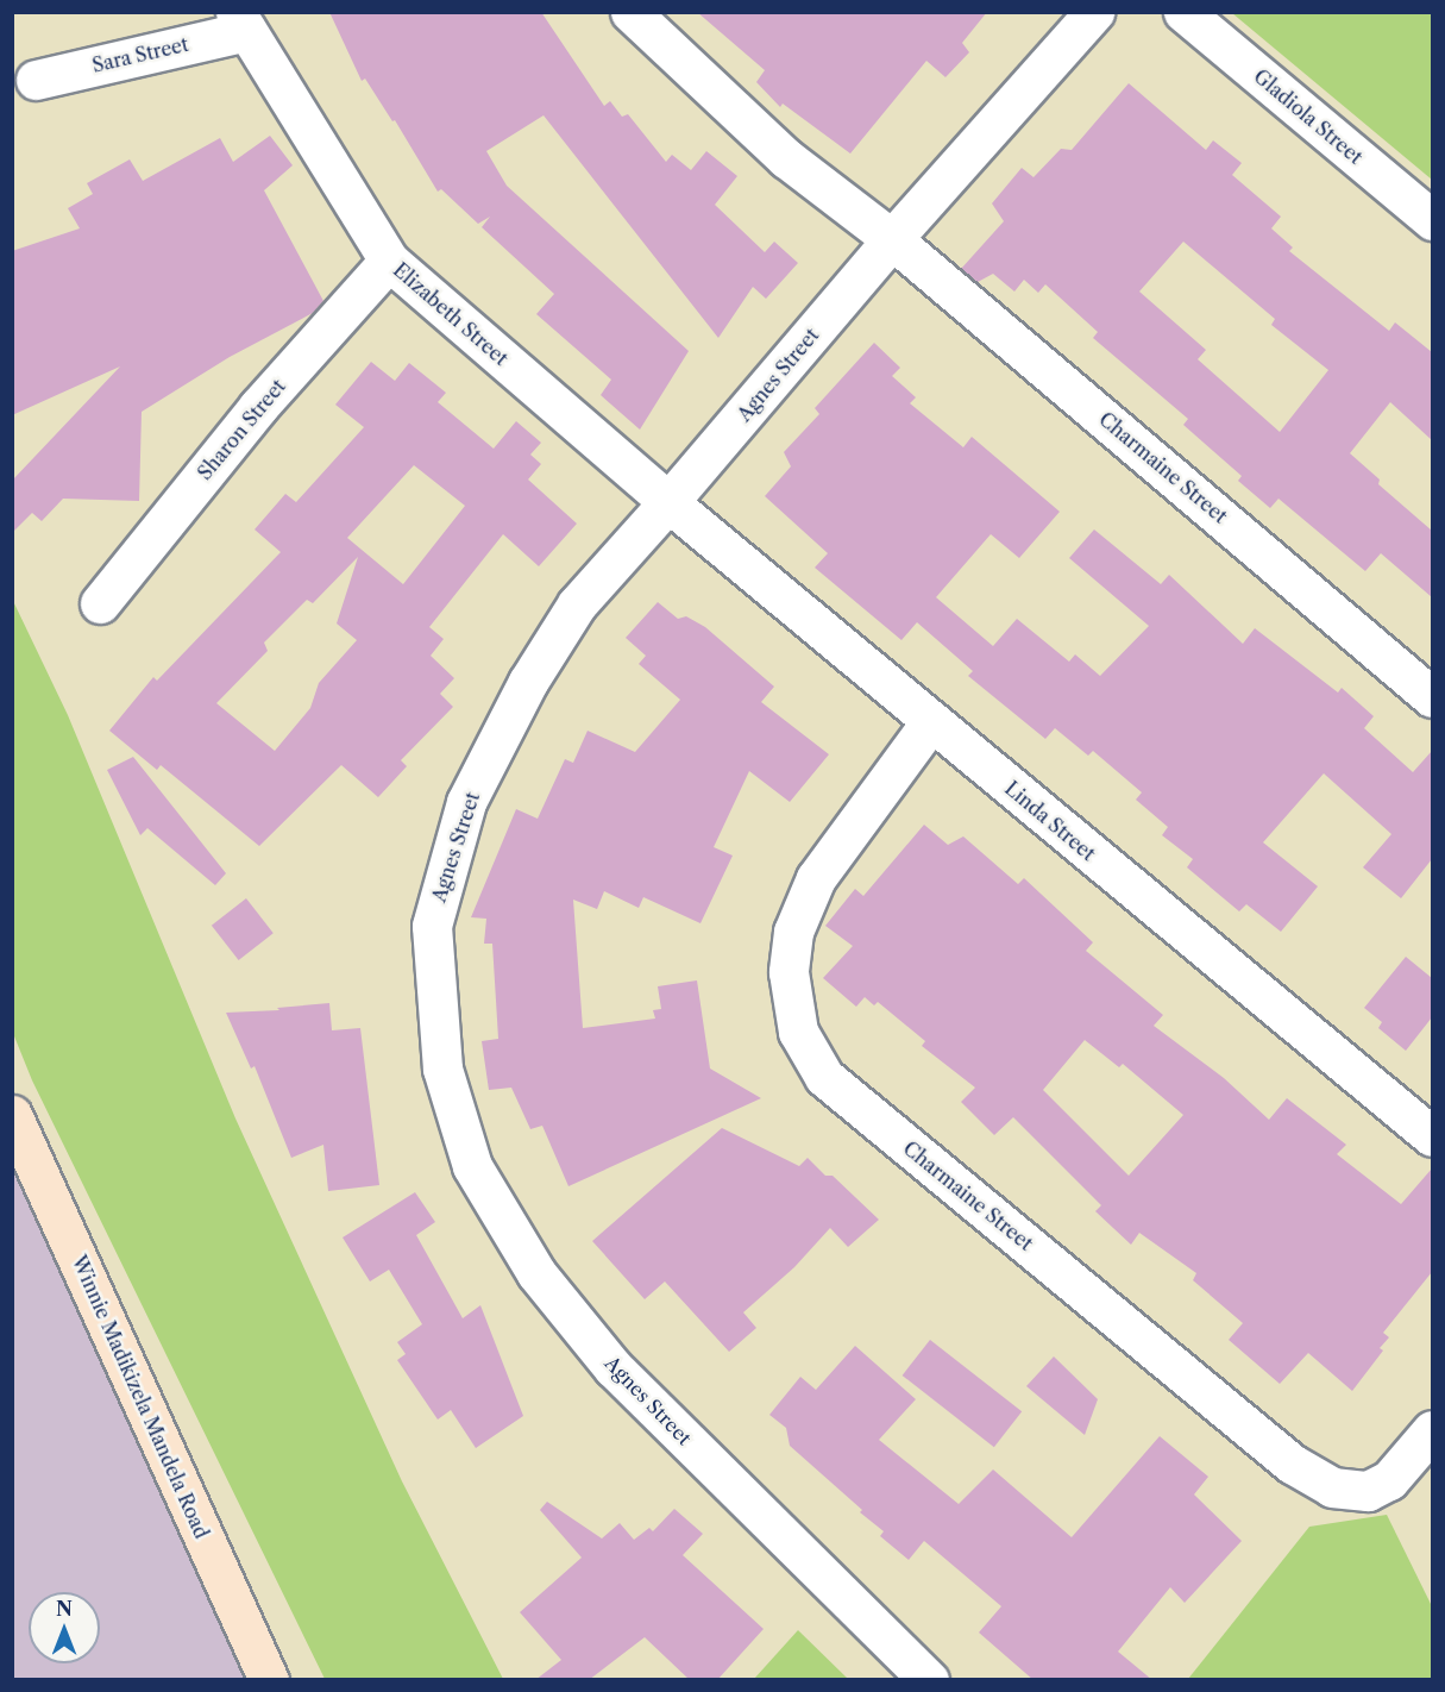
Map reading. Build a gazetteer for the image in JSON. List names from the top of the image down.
{
  "streets": {
    "main road": ["Winnie Madikizela Mandela Road"],
    "street": [
      "Sara Street",
      "Gladiola Street",
      "Elizabeth Street",
      "Agnes Street",
      "Sharon Street",
      "Charmaine Street",
      "Linda Street"
    ]
  },
  "crossings": [
    ["Sara Street", "Elizabeth Street"],
    ["Elizabeth Street", "Agnes Street"],
    ["Elizabeth Street", "Sharon Street"],
    ["Elizabeth Street", "Linda Street"],
    ["Agnes Street", "Charmaine Street"],
    ["Agnes Street", "Linda Street"],
    ["Charmaine Street", "Linda Street"]
  ],
  "north": "top"
}
